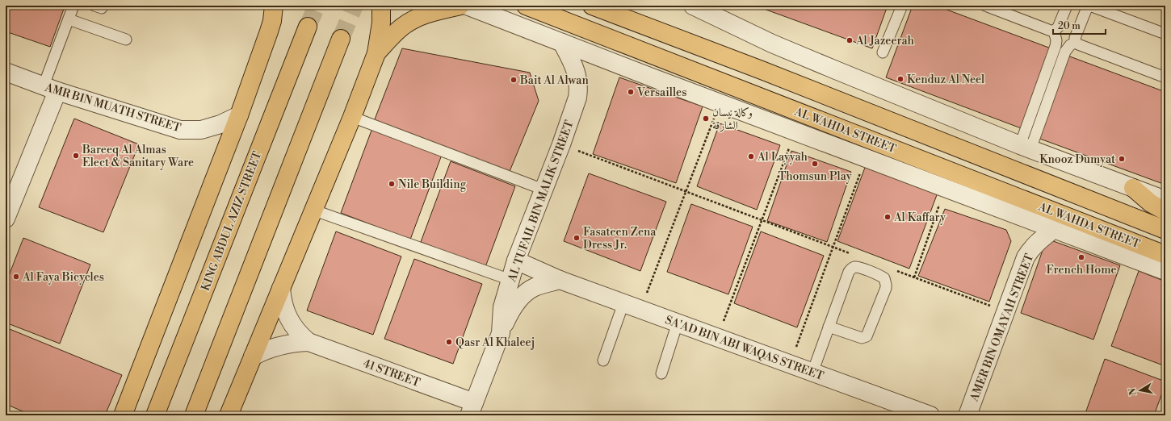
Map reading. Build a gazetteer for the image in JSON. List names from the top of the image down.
{
  "streets": {
    "highway": ["AL WAHDA STREET", "KING ABDUL AZIZ STREET"],
    "street": [
      "AMR BIN MUATH STREET",
      "AL TUFAIL BIN MALIK STREET",
      "AMER BIN OMAYAH STREET",
      "SA'AD BIN ABI WAQAS STREET",
      "41 STREET"
    ]
  },
  "crossings": [
    ["AL TUFAIL BIN MALIK STREET", "SA'AD BIN ABI WAQAS STREET"],
    ["AL TUFAIL BIN MALIK STREET", "41 STREET"]
  ],
  "places": [
    "Al Jazeerah",
    "Kenduz Al Neel",
    "Bait Al Alwan",
    "Versailles",
    "وكالة نيسان الشارقة",
    "Bareeq Al Almas Elect & Sanitary Ware",
    "Al Layyah",
    "Knooz Dumyat",
    "Thomsun Play",
    "Nile Building",
    "Al Kaffary",
    "Fasateen Zena Dress Jr.",
    "French Home",
    "Al Faya Bicycles",
    "Qasr Al Khaleej"
  ],
  "scale_bar": "20 m",
  "north": "left"
}
